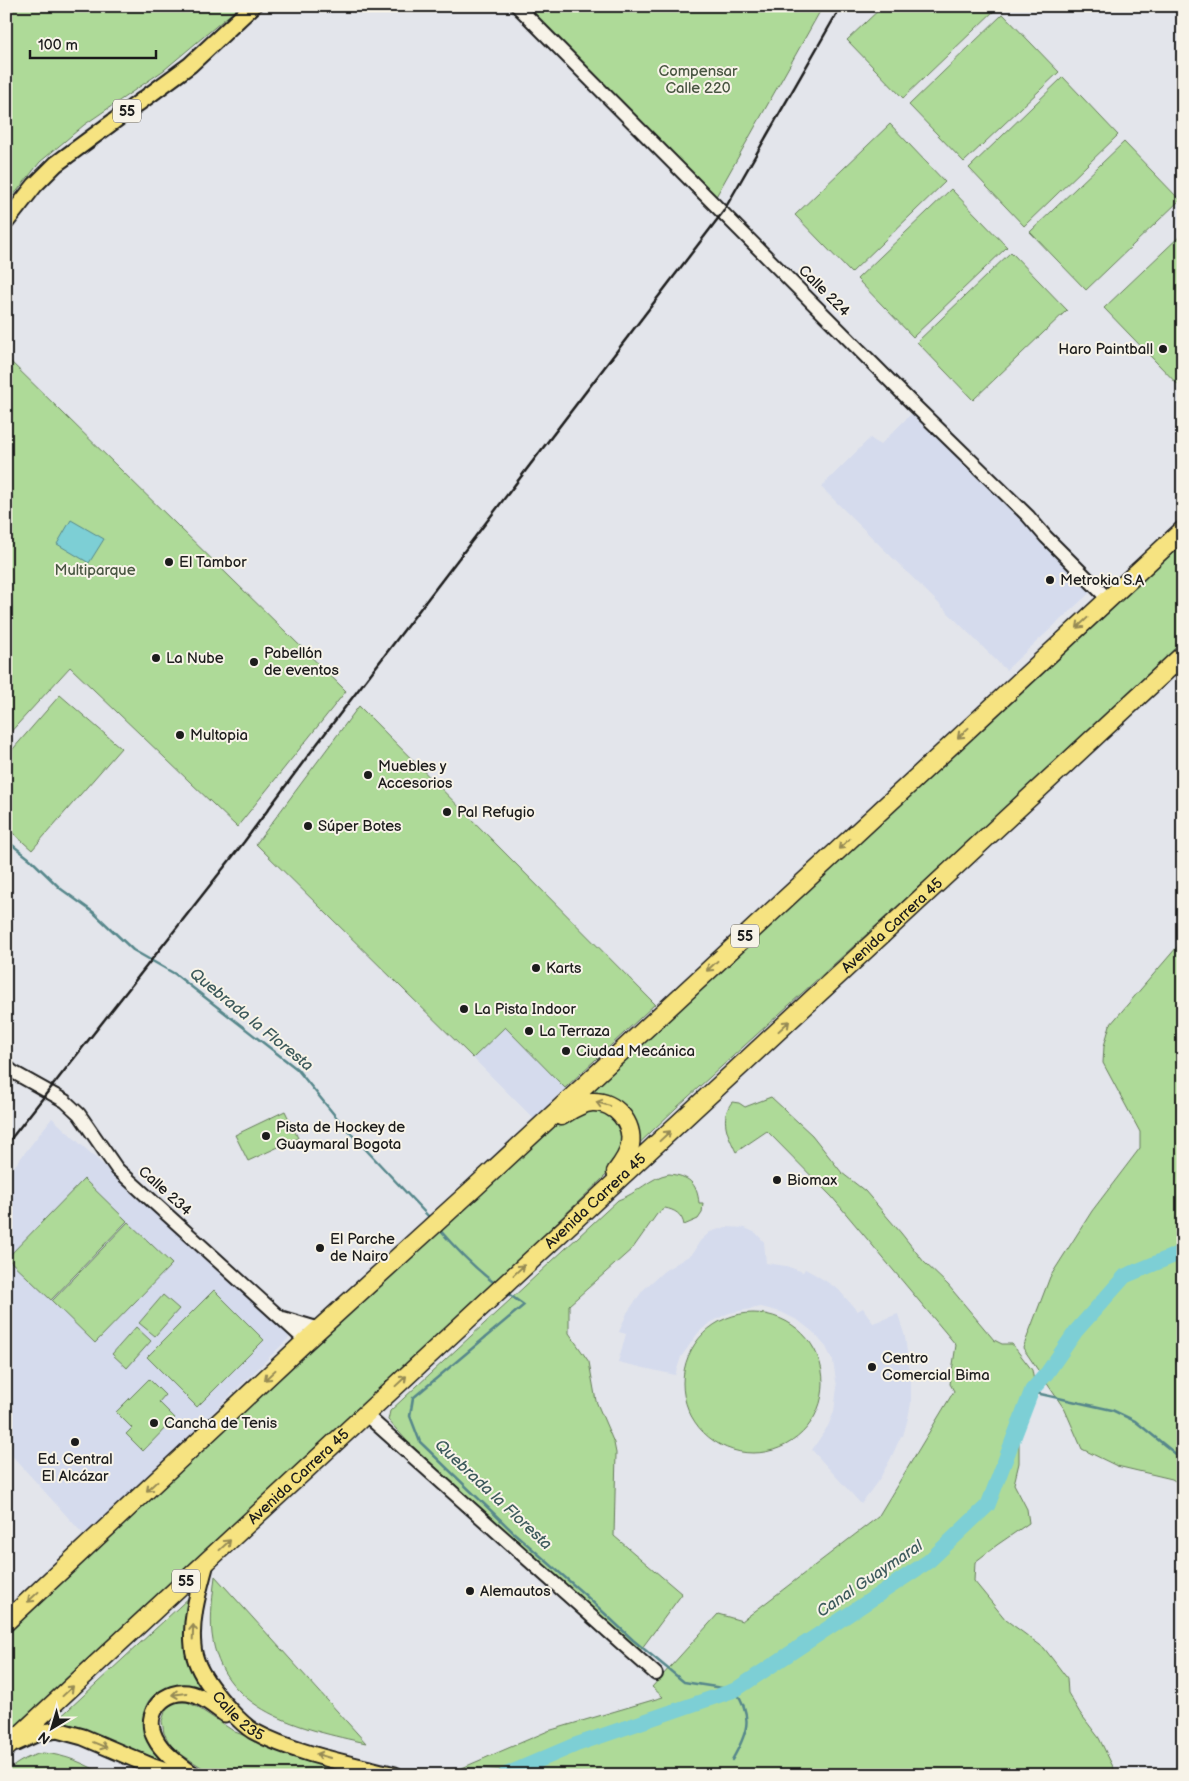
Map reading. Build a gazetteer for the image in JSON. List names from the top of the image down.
{
  "streets": {
    "highway": ["55", "Avenida Carrera 45"],
    "main road": ["Calle 235"],
    "street": ["Calle 224", "Calle 234"]
  },
  "crossings": [
    ["55", "Calle 224"],
    ["55", "Calle 234"],
    ["Avenida Carrera 45", "Calle 235"]
  ],
  "one_way": ["Calle 235"],
  "water": ["Quebrada la Floresta", "Canal Guaymaral"],
  "parks": ["Compensar Calle 220", "Multiparque"],
  "places": [
    "Haro Paintball",
    "El Tambor",
    "Metrokia S.A",
    "La Nube",
    "Pabellón de eventos",
    "Multopia",
    "Muebles y Accesorios",
    "Pal Refugio",
    "Súper Botes",
    "Karts",
    "La Pista Indoor",
    "La Terraza",
    "Ciudad Mecánica",
    "Pista de Hockey de Guaymaral Bogota",
    "Biomax",
    "El Parche de Nairo",
    "Centro Comercial Bima",
    "Cancha de Tenis",
    "Ed. Central El Alcázar",
    "Alemautos"
  ],
  "scale_bar": "100 m",
  "north": "bottom left"
}
